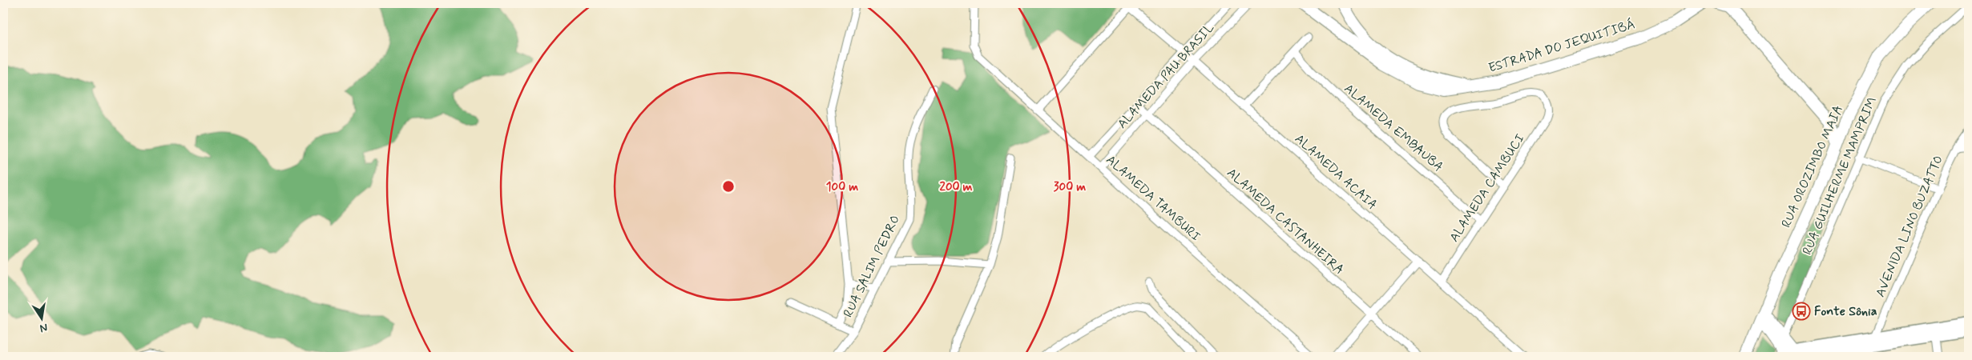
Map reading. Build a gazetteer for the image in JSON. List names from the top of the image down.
{
  "streets": {
    "main road": ["ESTRADA DO JEQUITIBÁ", "RUA OROZIMBO MAIA"],
    "street": [
      "ALAMEDA PAU BRASIL",
      "ALAMEDA EMBAUBA",
      "ALAMEDA ACAIA",
      "RUA GUILHERME MAMPRIM",
      "ALAMEDA CAMBUCI",
      "ALAMEDA TAMBURI",
      "ALAMEDA CASTANHEIRA",
      "AVENIDA LINO BUZATTO",
      "RUA SALIM PEDRO"
    ]
  },
  "crossings": [
    ["ALAMEDA PAU BRASIL", "ALAMEDA ACAIA"],
    ["ALAMEDA PAU BRASIL", "ALAMEDA TAMBURI"],
    ["ALAMEDA PAU BRASIL", "ALAMEDA CASTANHEIRA"],
    ["ALAMEDA EMBAUBA", "ALAMEDA CAMBUCI"],
    ["ALAMEDA ACAIA", "ALAMEDA CAMBUCI"]
  ],
  "places": {
    "bus stop": ["Fonte Sônia"]
  },
  "north": "bottom",
  "rings": ["100 m", "200 m", "300 m"]
}
